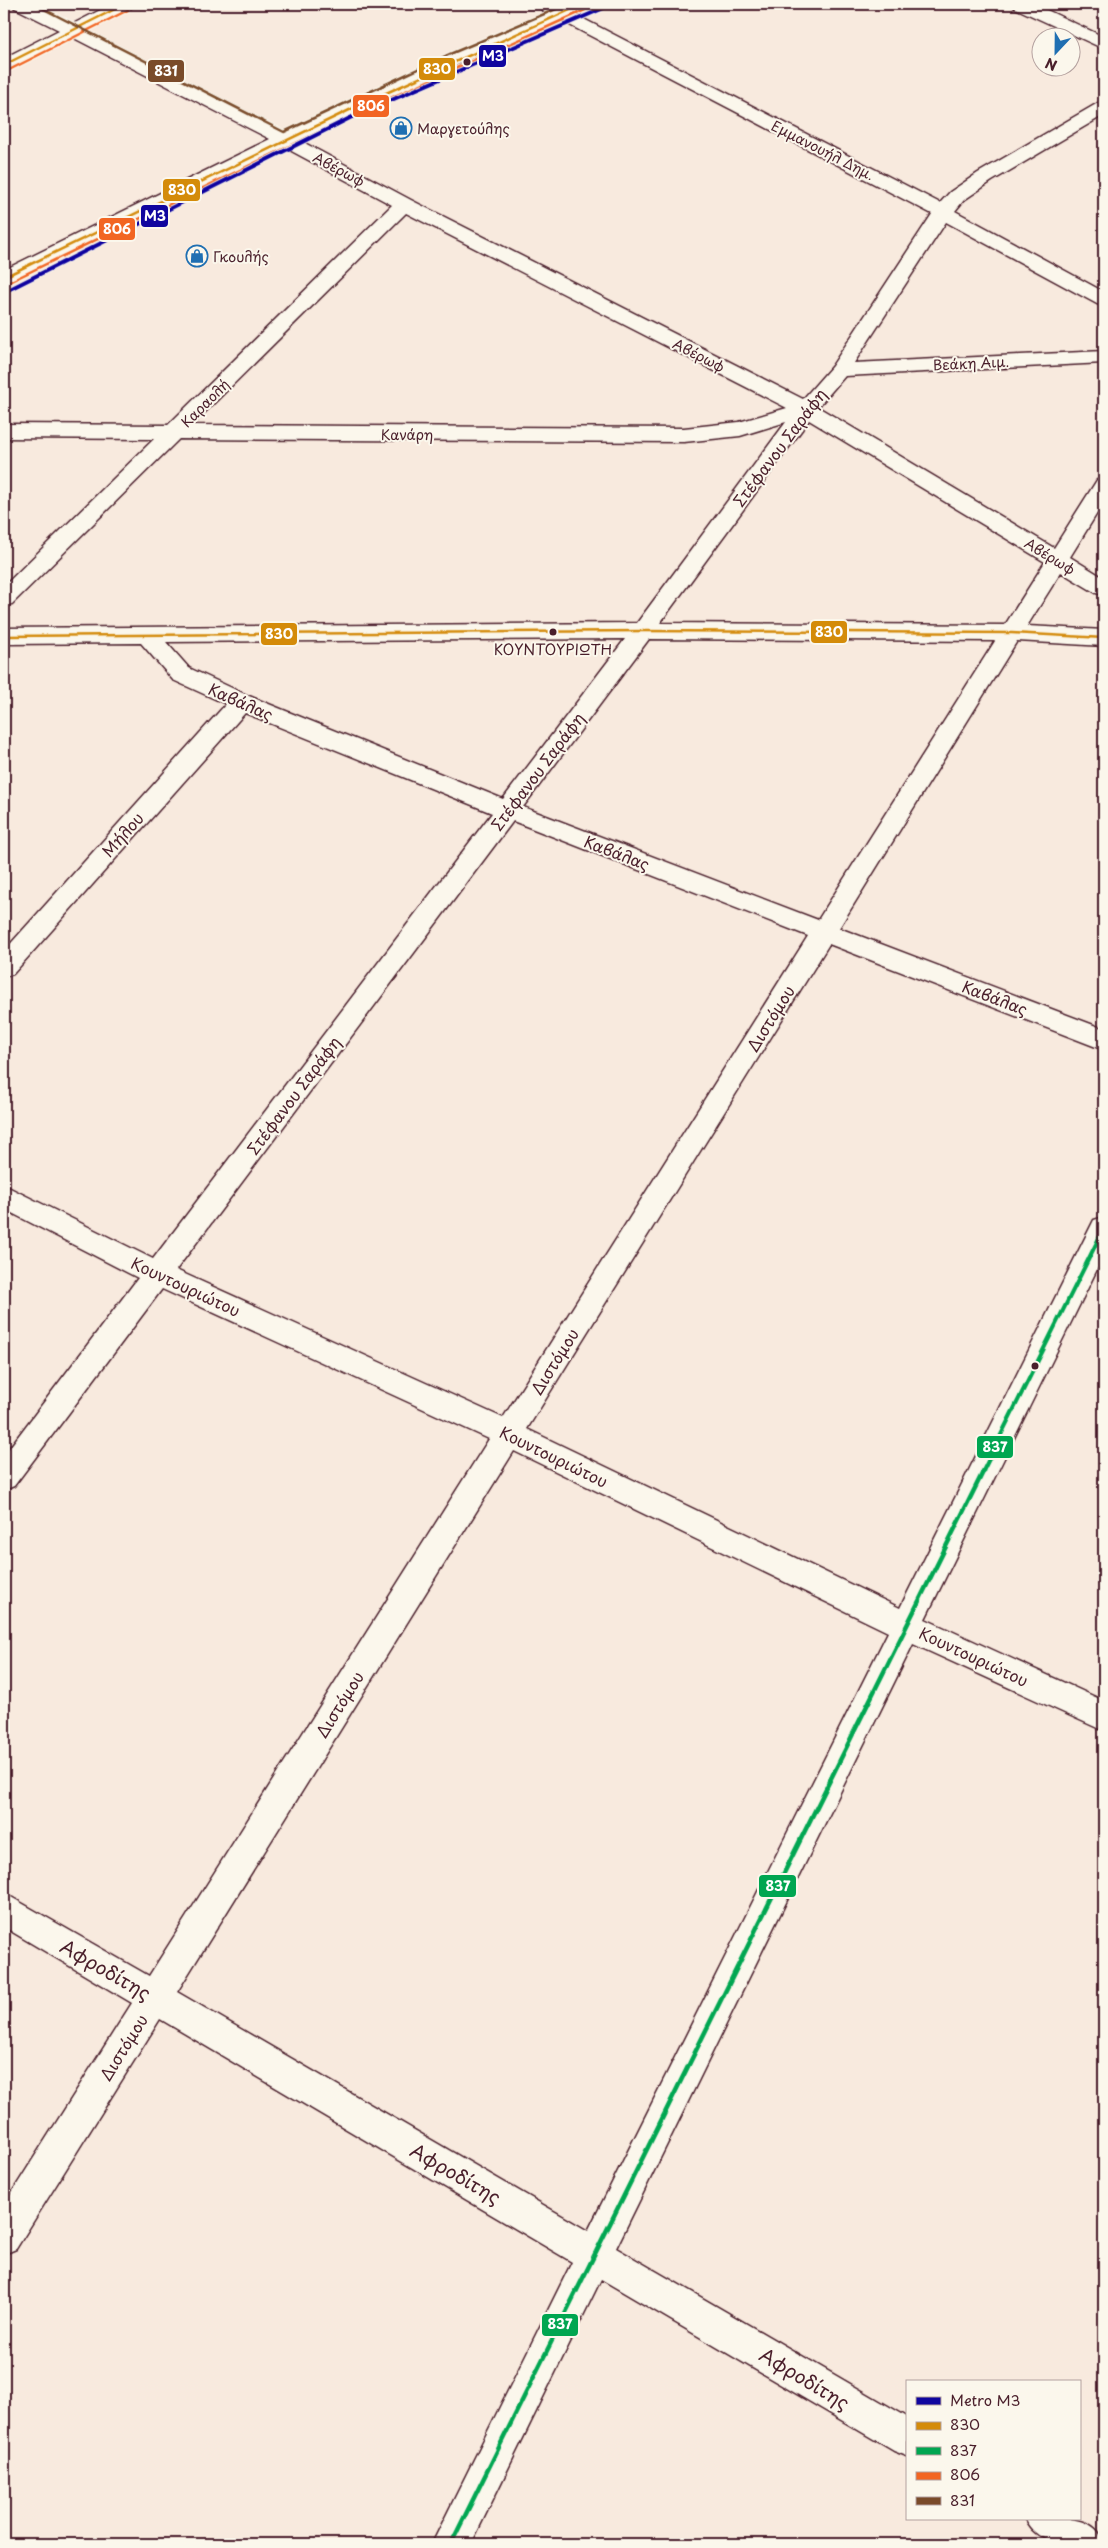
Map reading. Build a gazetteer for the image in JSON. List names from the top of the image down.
{
  "streets": {
    "street": [
      "Εμμανουήλ Δημ.",
      "Αβέρωφ",
      "Βεάκη Αιμ.",
      "Καραολή",
      "Κανάρη",
      "Στέφανου Σαράφη",
      "Καβάλας",
      "Μήλου",
      "Διστόμου",
      "Κουντουριώτου",
      "Αφροδίτης"
    ]
  },
  "crossings": [
    ["Εμμανουήλ Δημ.", "Στέφανου Σαράφη"],
    ["Αβέρωφ", "Καραολή"],
    ["Αβέρωφ", "Κανάρη"],
    ["Αβέρωφ", "Στέφανου Σαράφη"],
    ["Αβέρωφ", "Διστόμου"],
    ["Βεάκη Αιμ.", "Στέφανου Σαράφη"],
    ["Καραολή", "Κανάρη"],
    ["Κανάρη", "Στέφανου Σαράφη"],
    ["Στέφανου Σαράφη", "Καβάλας"],
    ["Στέφανου Σαράφη", "Κουντουριώτου"],
    ["Καβάλας", "Μήλου"],
    ["Καβάλας", "Διστόμου"],
    ["Διστόμου", "Κουντουριώτου"],
    ["Διστόμου", "Αφροδίτης"]
  ],
  "places": {
    "shop": ["Μαργετούλης", "Γκουλής"],
    "other": ["ΚΟΥΝΤΟΥΡΙΩΤΗ"]
  },
  "lines": [
    "metro line Μ3",
    "transit line 830",
    "transit line 831",
    "transit line 806",
    "transit line 837"
  ],
  "legend": [
    "Metro Μ3",
    "830",
    "837",
    "806",
    "831"
  ],
  "north": "bottom"
}
